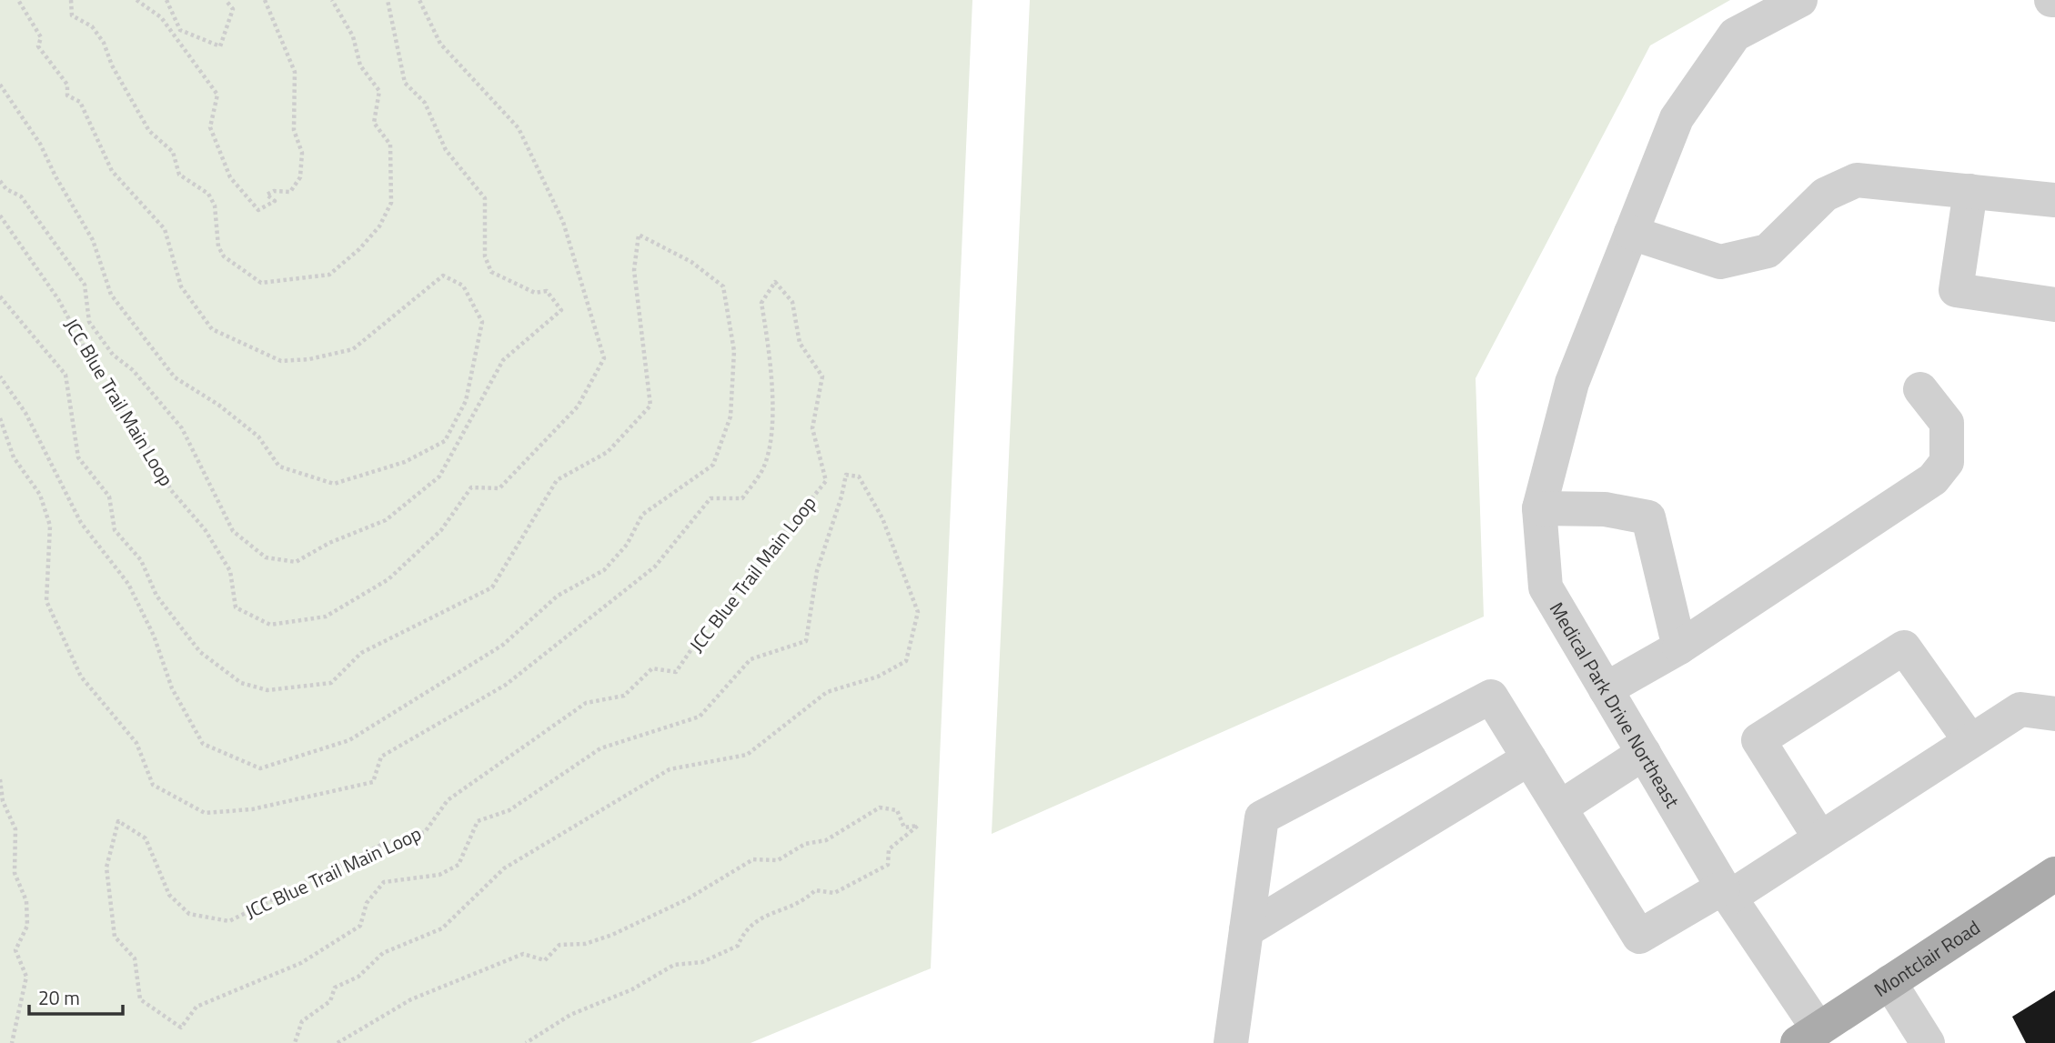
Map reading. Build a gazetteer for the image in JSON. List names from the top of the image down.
{
  "streets": {
    "main road": ["Montclair Road"],
    "lane": ["Medical Park Drive Northeast"],
    "path": ["JCC Blue Trail Main Loop"]
  },
  "crossings": [
    ["Medical Park Drive Northeast", "Montclair Road"]
  ],
  "scale_bar": "20 m"
}
